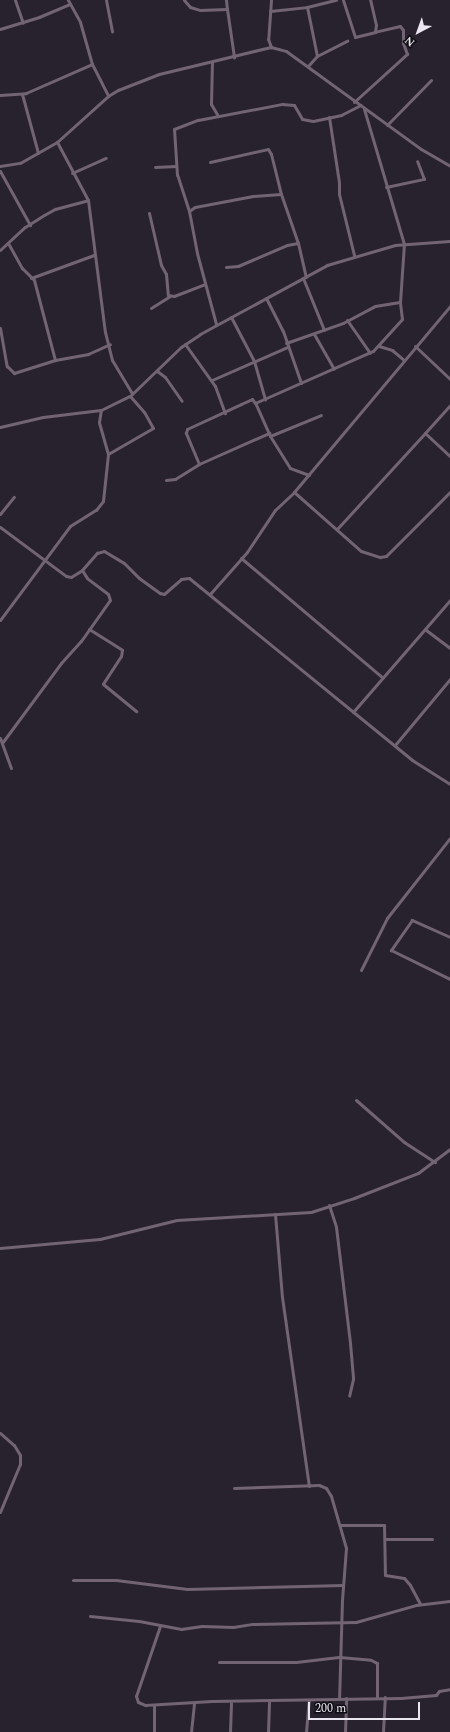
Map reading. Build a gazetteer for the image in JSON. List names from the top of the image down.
{
  "scale_bar": "200 m",
  "north": "bottom left"
}
